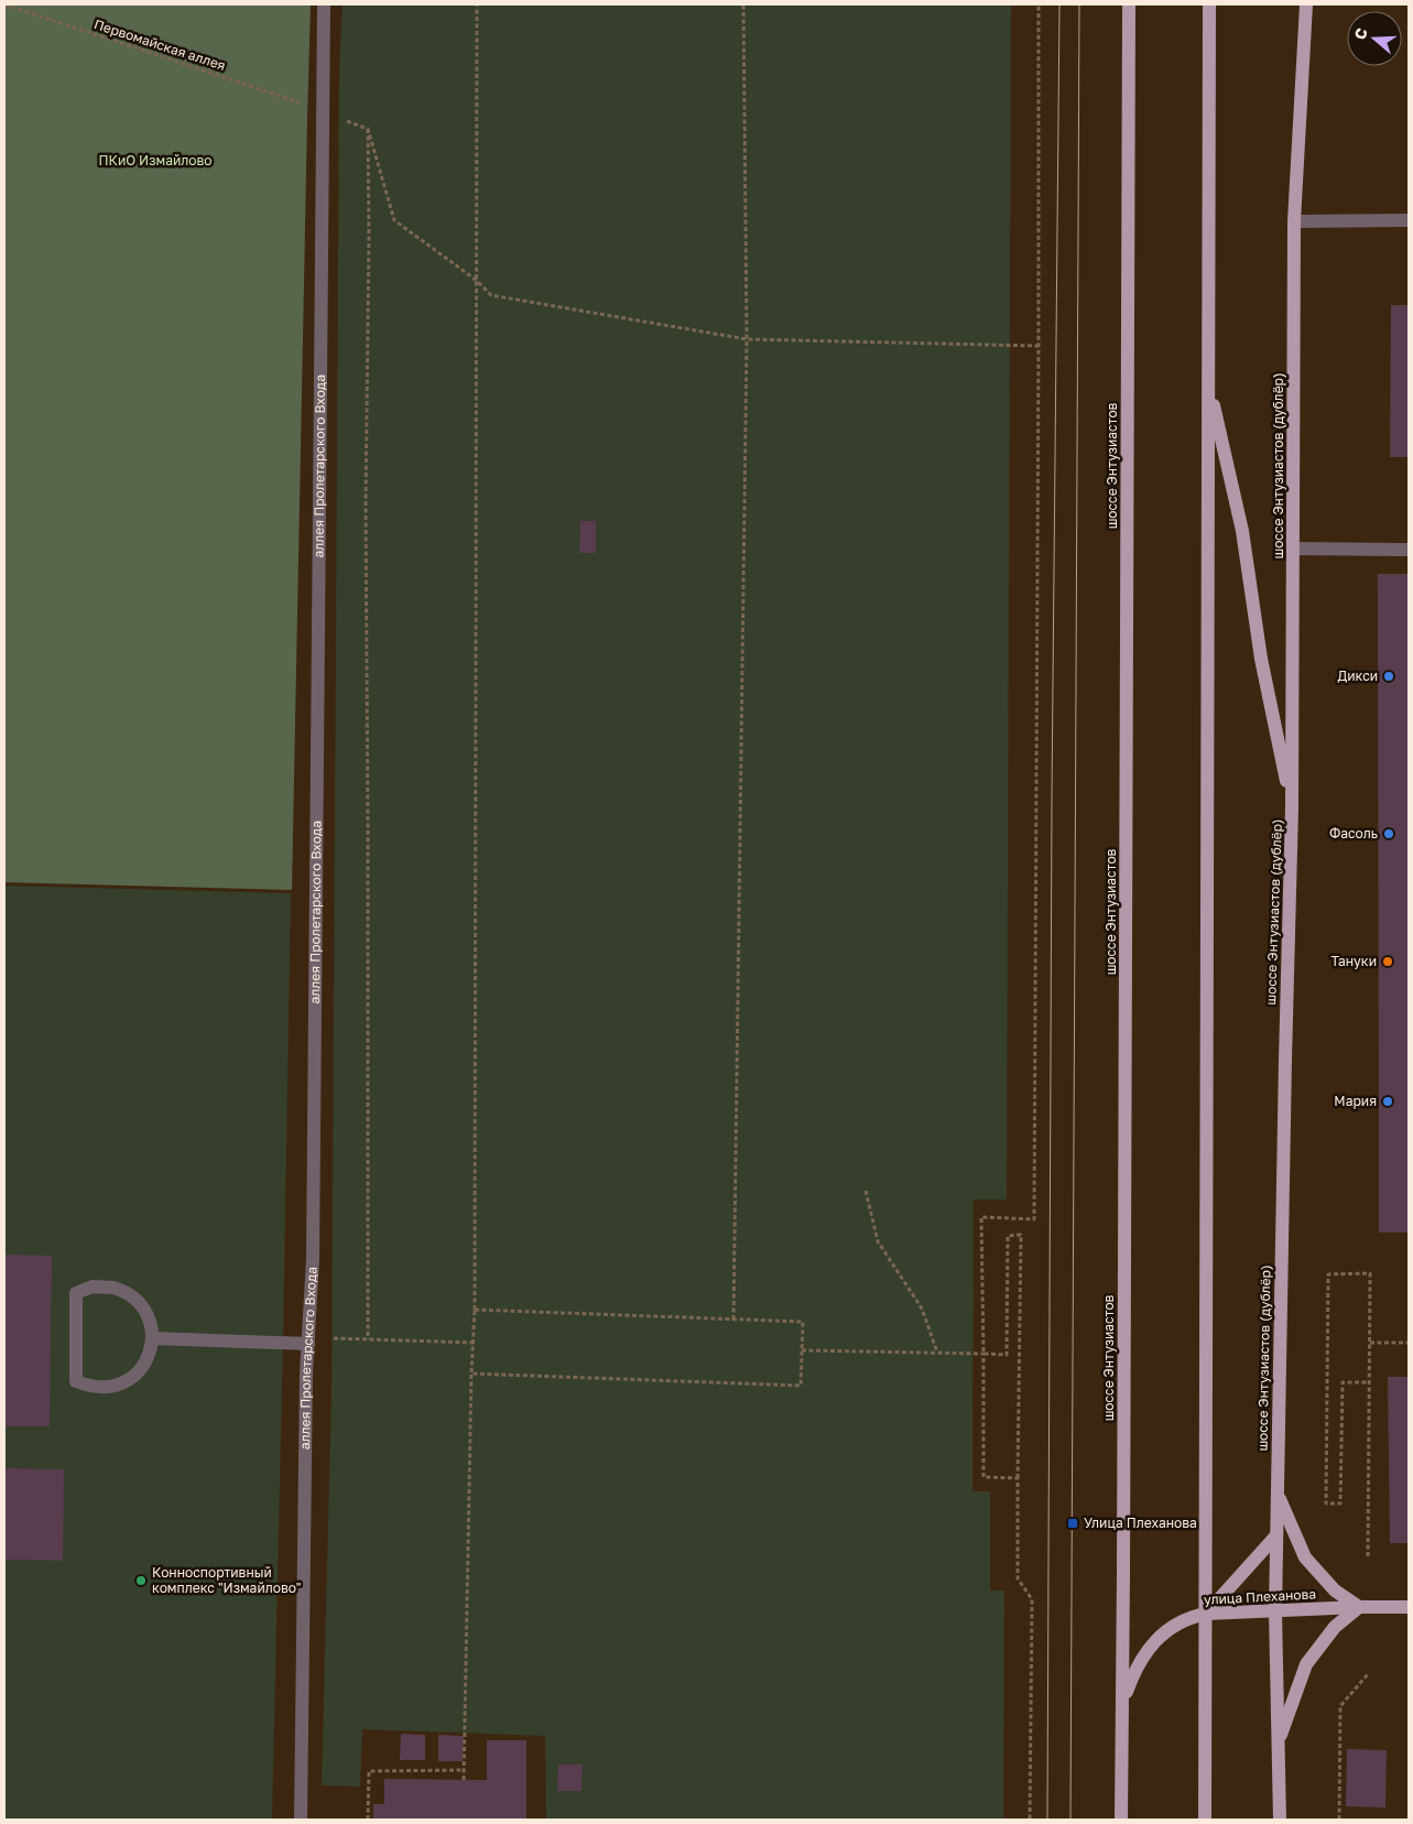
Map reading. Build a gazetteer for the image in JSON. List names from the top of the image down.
{
  "streets": {
    "main road": ["шоссе Энтузиастов", "шоссе Энтузиастов (дублёр)", "улица Плеханова"],
    "street": ["аллея Пролетарского Входа"],
    "path": ["Первомайская аллея"]
  },
  "crossings": [
    ["шоссе Энтузиастов", "улица Плеханова"],
    ["шоссе Энтузиастов (дублёр)", "улица Плеханова"]
  ],
  "parks": ["ПКиО Измайлово"],
  "places": {
    "other": [
      "Дикси",
      "Фасоль",
      "Тануки",
      "Мария",
      "Конноспортивный комплекс \"Измайлово\""
    ],
    "transit": ["Улица Плеханова"]
  },
  "north": "left"
}
